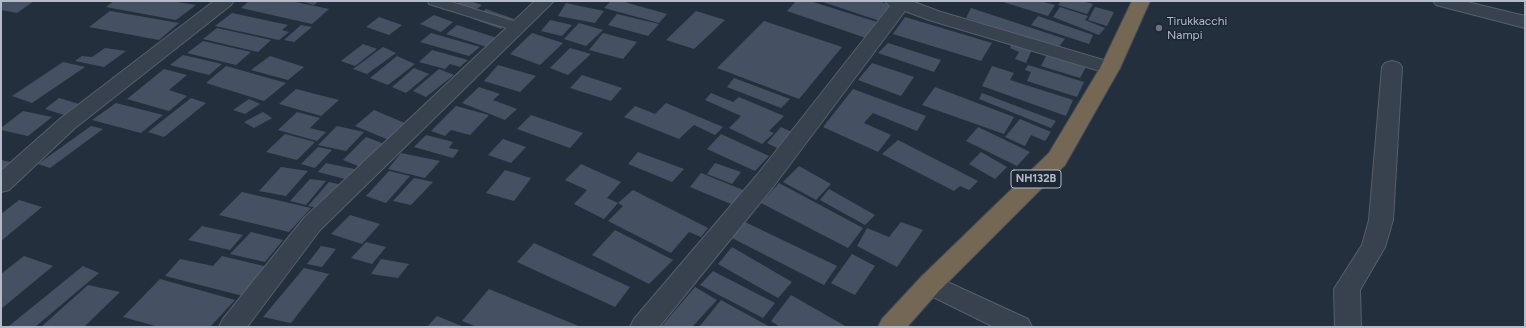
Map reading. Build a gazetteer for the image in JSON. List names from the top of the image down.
{
  "streets": {
    "highway": ["NH132B"]
  },
  "places": ["Tirukkacchi Nampi"]
}
